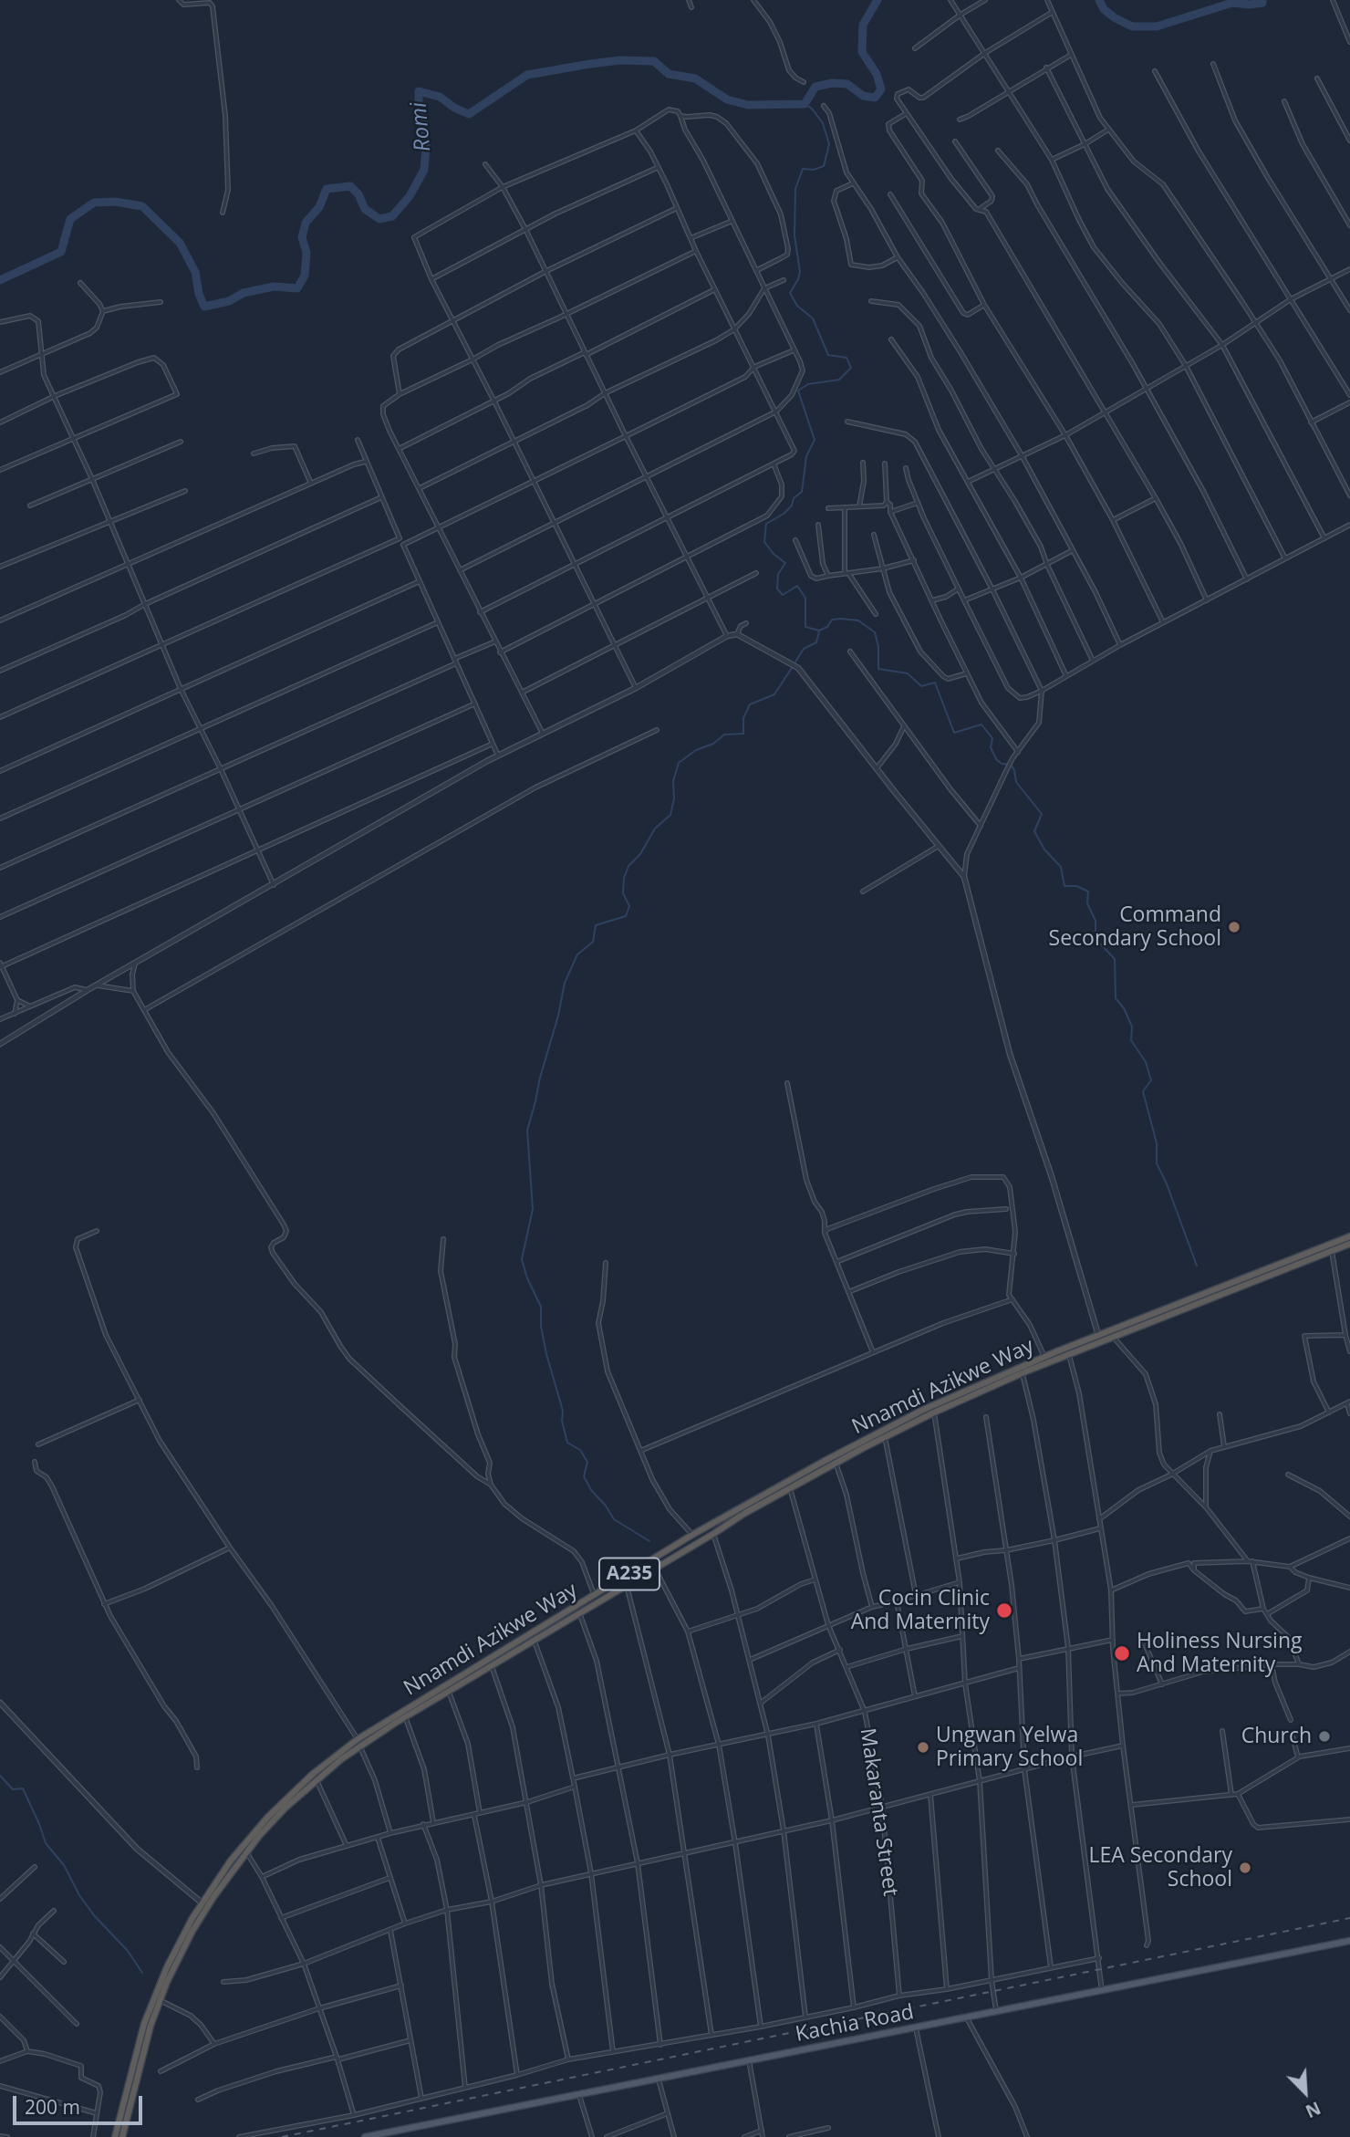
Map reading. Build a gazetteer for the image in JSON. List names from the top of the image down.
{
  "streets": {
    "highway": ["Nnamdi Azikwe Way", "A235"],
    "main road": ["Kachia Road"],
    "street": ["Makaranta Street"]
  },
  "crossings": [
    ["Nnamdi Azikwe Way", "Makaranta Street"]
  ],
  "water": ["Romi"],
  "places": [
    "Command Secondary School",
    "Cocin Clinic And Maternity",
    "Holiness Nursing And Maternity",
    "Church",
    "Ungwan Yelwa Primary School",
    "LEA Secondary School"
  ],
  "scale_bar": "200 m",
  "north": "bottom right"
}
